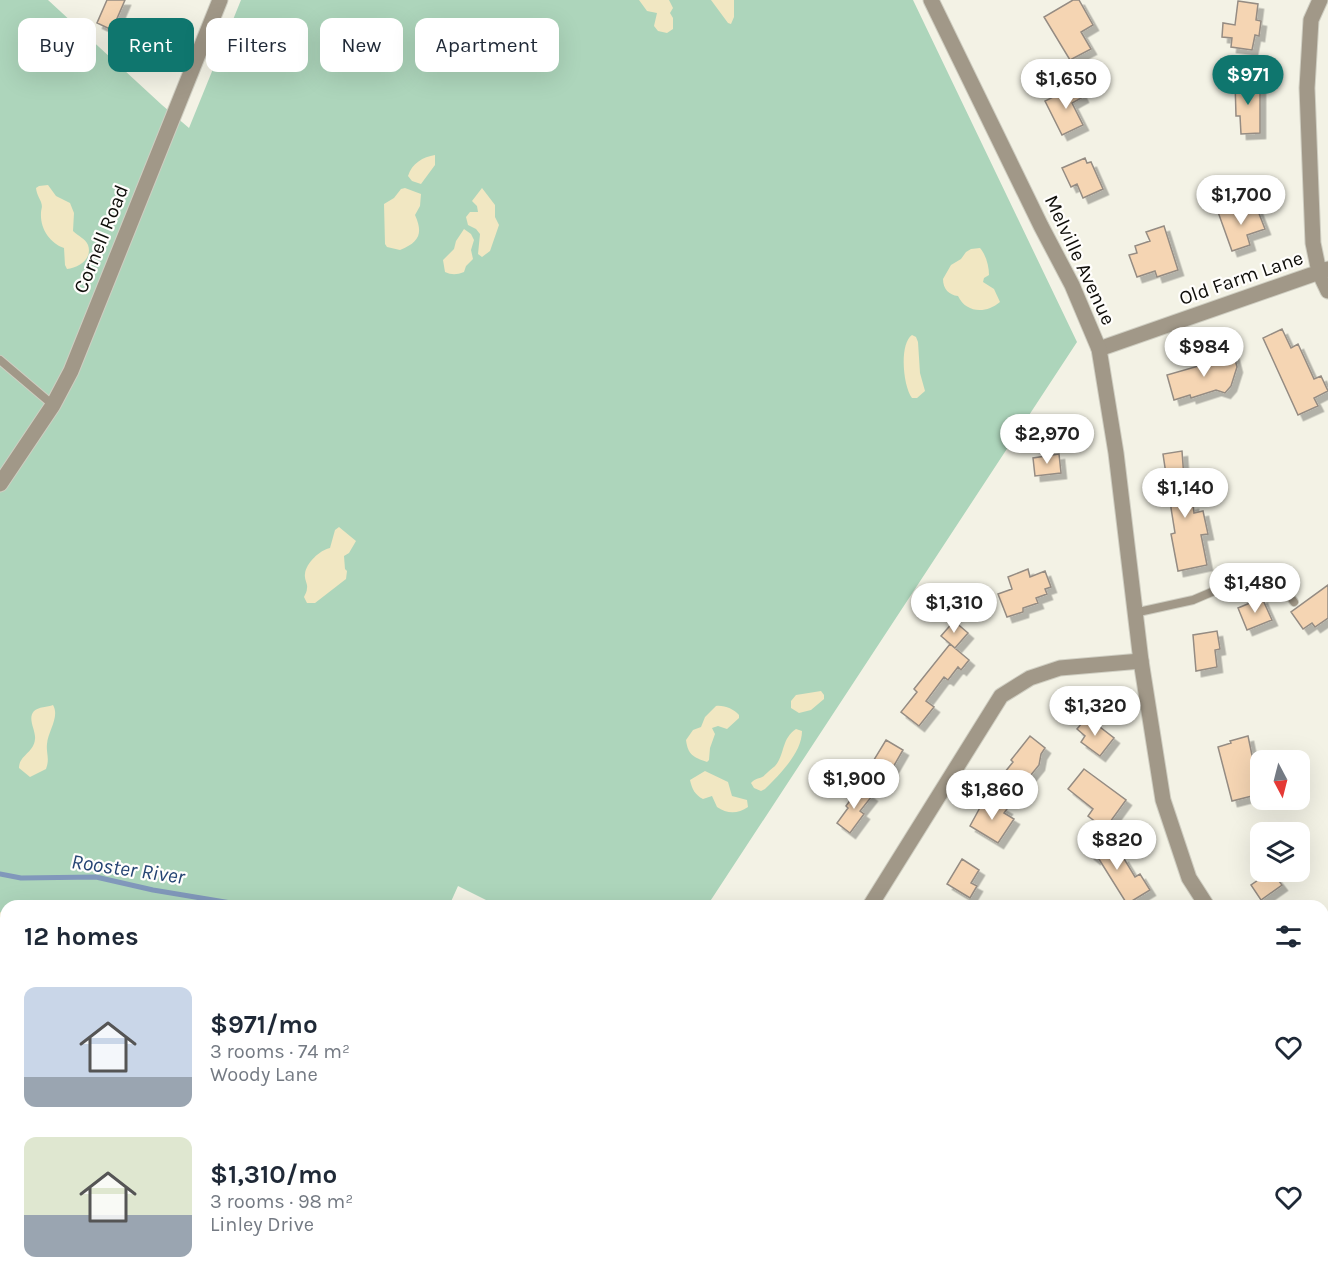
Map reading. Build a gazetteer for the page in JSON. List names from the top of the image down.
{
  "streets": {
    "street": ["Cornell Road", "Melville Avenue", "Old Farm Lane"]
  },
  "crossings": [
    ["Melville Avenue", "Old Farm Lane"]
  ],
  "water": ["Rooster River"],
  "north": "bottom",
  "page": {
    "chip": [
      "Buy",
      "Rent",
      "Filters",
      "New",
      "Apartment"
    ],
    "price": [
      "$971",
      "$1,650",
      "$1,700",
      "$984",
      "$2,970",
      "$1,140",
      "$1,480",
      "$1,310",
      "$1,320",
      "$1,900",
      "$1,860",
      "$820"
    ],
    "heading": "12 homes",
    "list": [
      {
        "name": "$971/mo",
        "note": "3 rooms · 74 m² · Woody Lane"
      },
      {
        "name": "$1,310/mo",
        "note": "3 rooms · 98 m² · Linley Drive"
      }
    ]
  }
}
